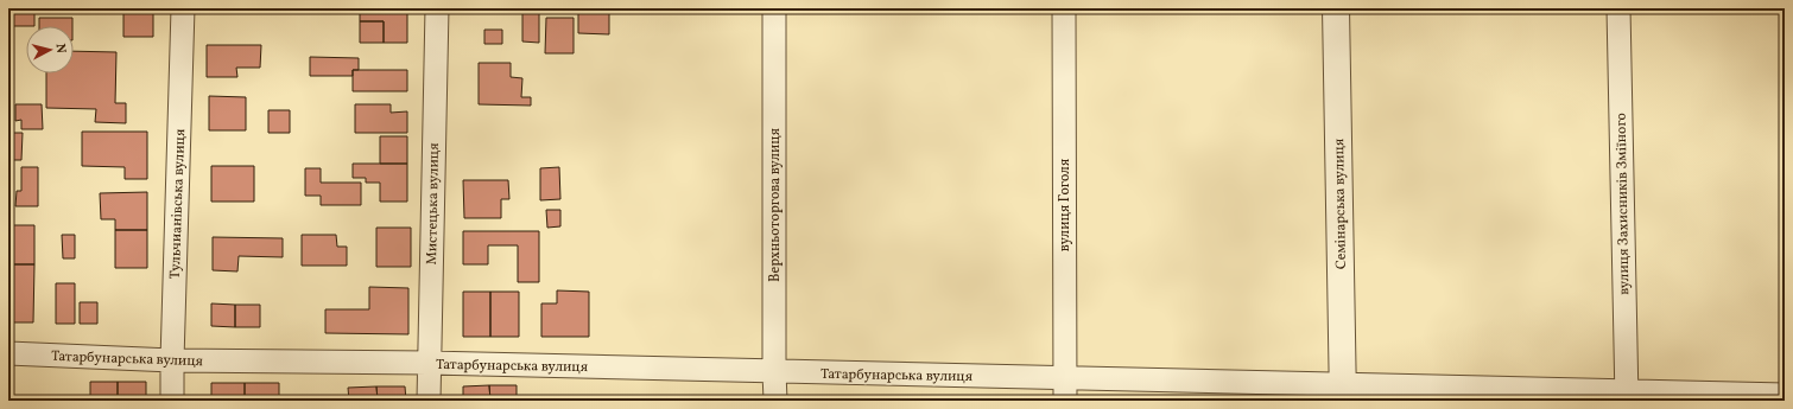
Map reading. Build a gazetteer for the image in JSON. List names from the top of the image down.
{
  "streets": {
    "street": [
      "Тульчианівська вулиця",
      "Мистецька вулиця",
      "Семінарська вулиця",
      "вулиця Захисників Зміїного",
      "Верхньоторгова вулиця",
      "вулиця Гоголя",
      "Татарбунарська вулиця"
    ]
  },
  "crossings": [
    ["Тульчианівська вулиця", "Татарбунарська вулиця"],
    ["Мистецька вулиця", "Татарбунарська вулиця"],
    ["Семінарська вулиця", "Татарбунарська вулиця"],
    ["вулиця Захисників Зміїного", "Татарбунарська вулиця"],
    ["Верхньоторгова вулиця", "Татарбунарська вулиця"],
    ["вулиця Гоголя", "Татарбунарська вулиця"]
  ],
  "north": "right"
}
